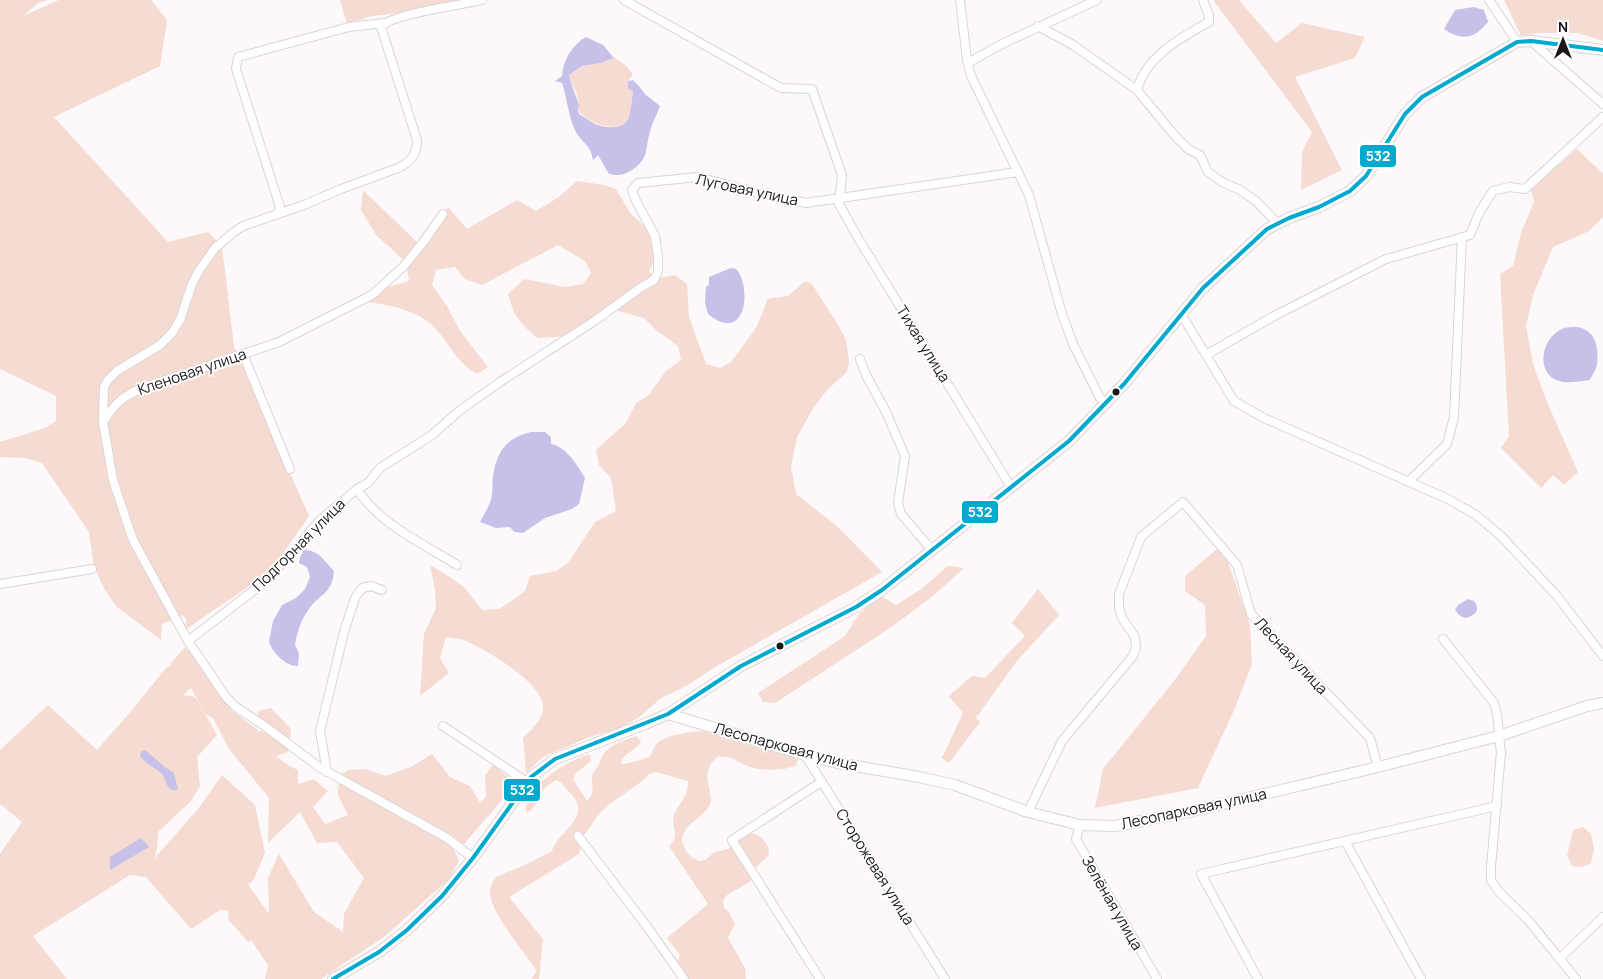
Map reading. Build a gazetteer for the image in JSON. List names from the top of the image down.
{
  "streets": {
    "street": [
      "Луговая улица",
      "Тихая улица",
      "Кленовая улица",
      "Подгорная улица",
      "Лесная улица",
      "Лесопарковая улица",
      "Сторожевая улица",
      "Зелёная улица"
    ]
  },
  "crossings": [
    ["Луговая улица", "Тихая улица"],
    ["Луговая улица", "Подгорная улица"],
    ["Лесная улица", "Лесопарковая улица"],
    ["Лесопарковая улица", "Сторожевая улица"],
    ["Лесопарковая улица", "Зелёная улица"]
  ],
  "lines": ["transit line 532"],
  "north": "top"
}
